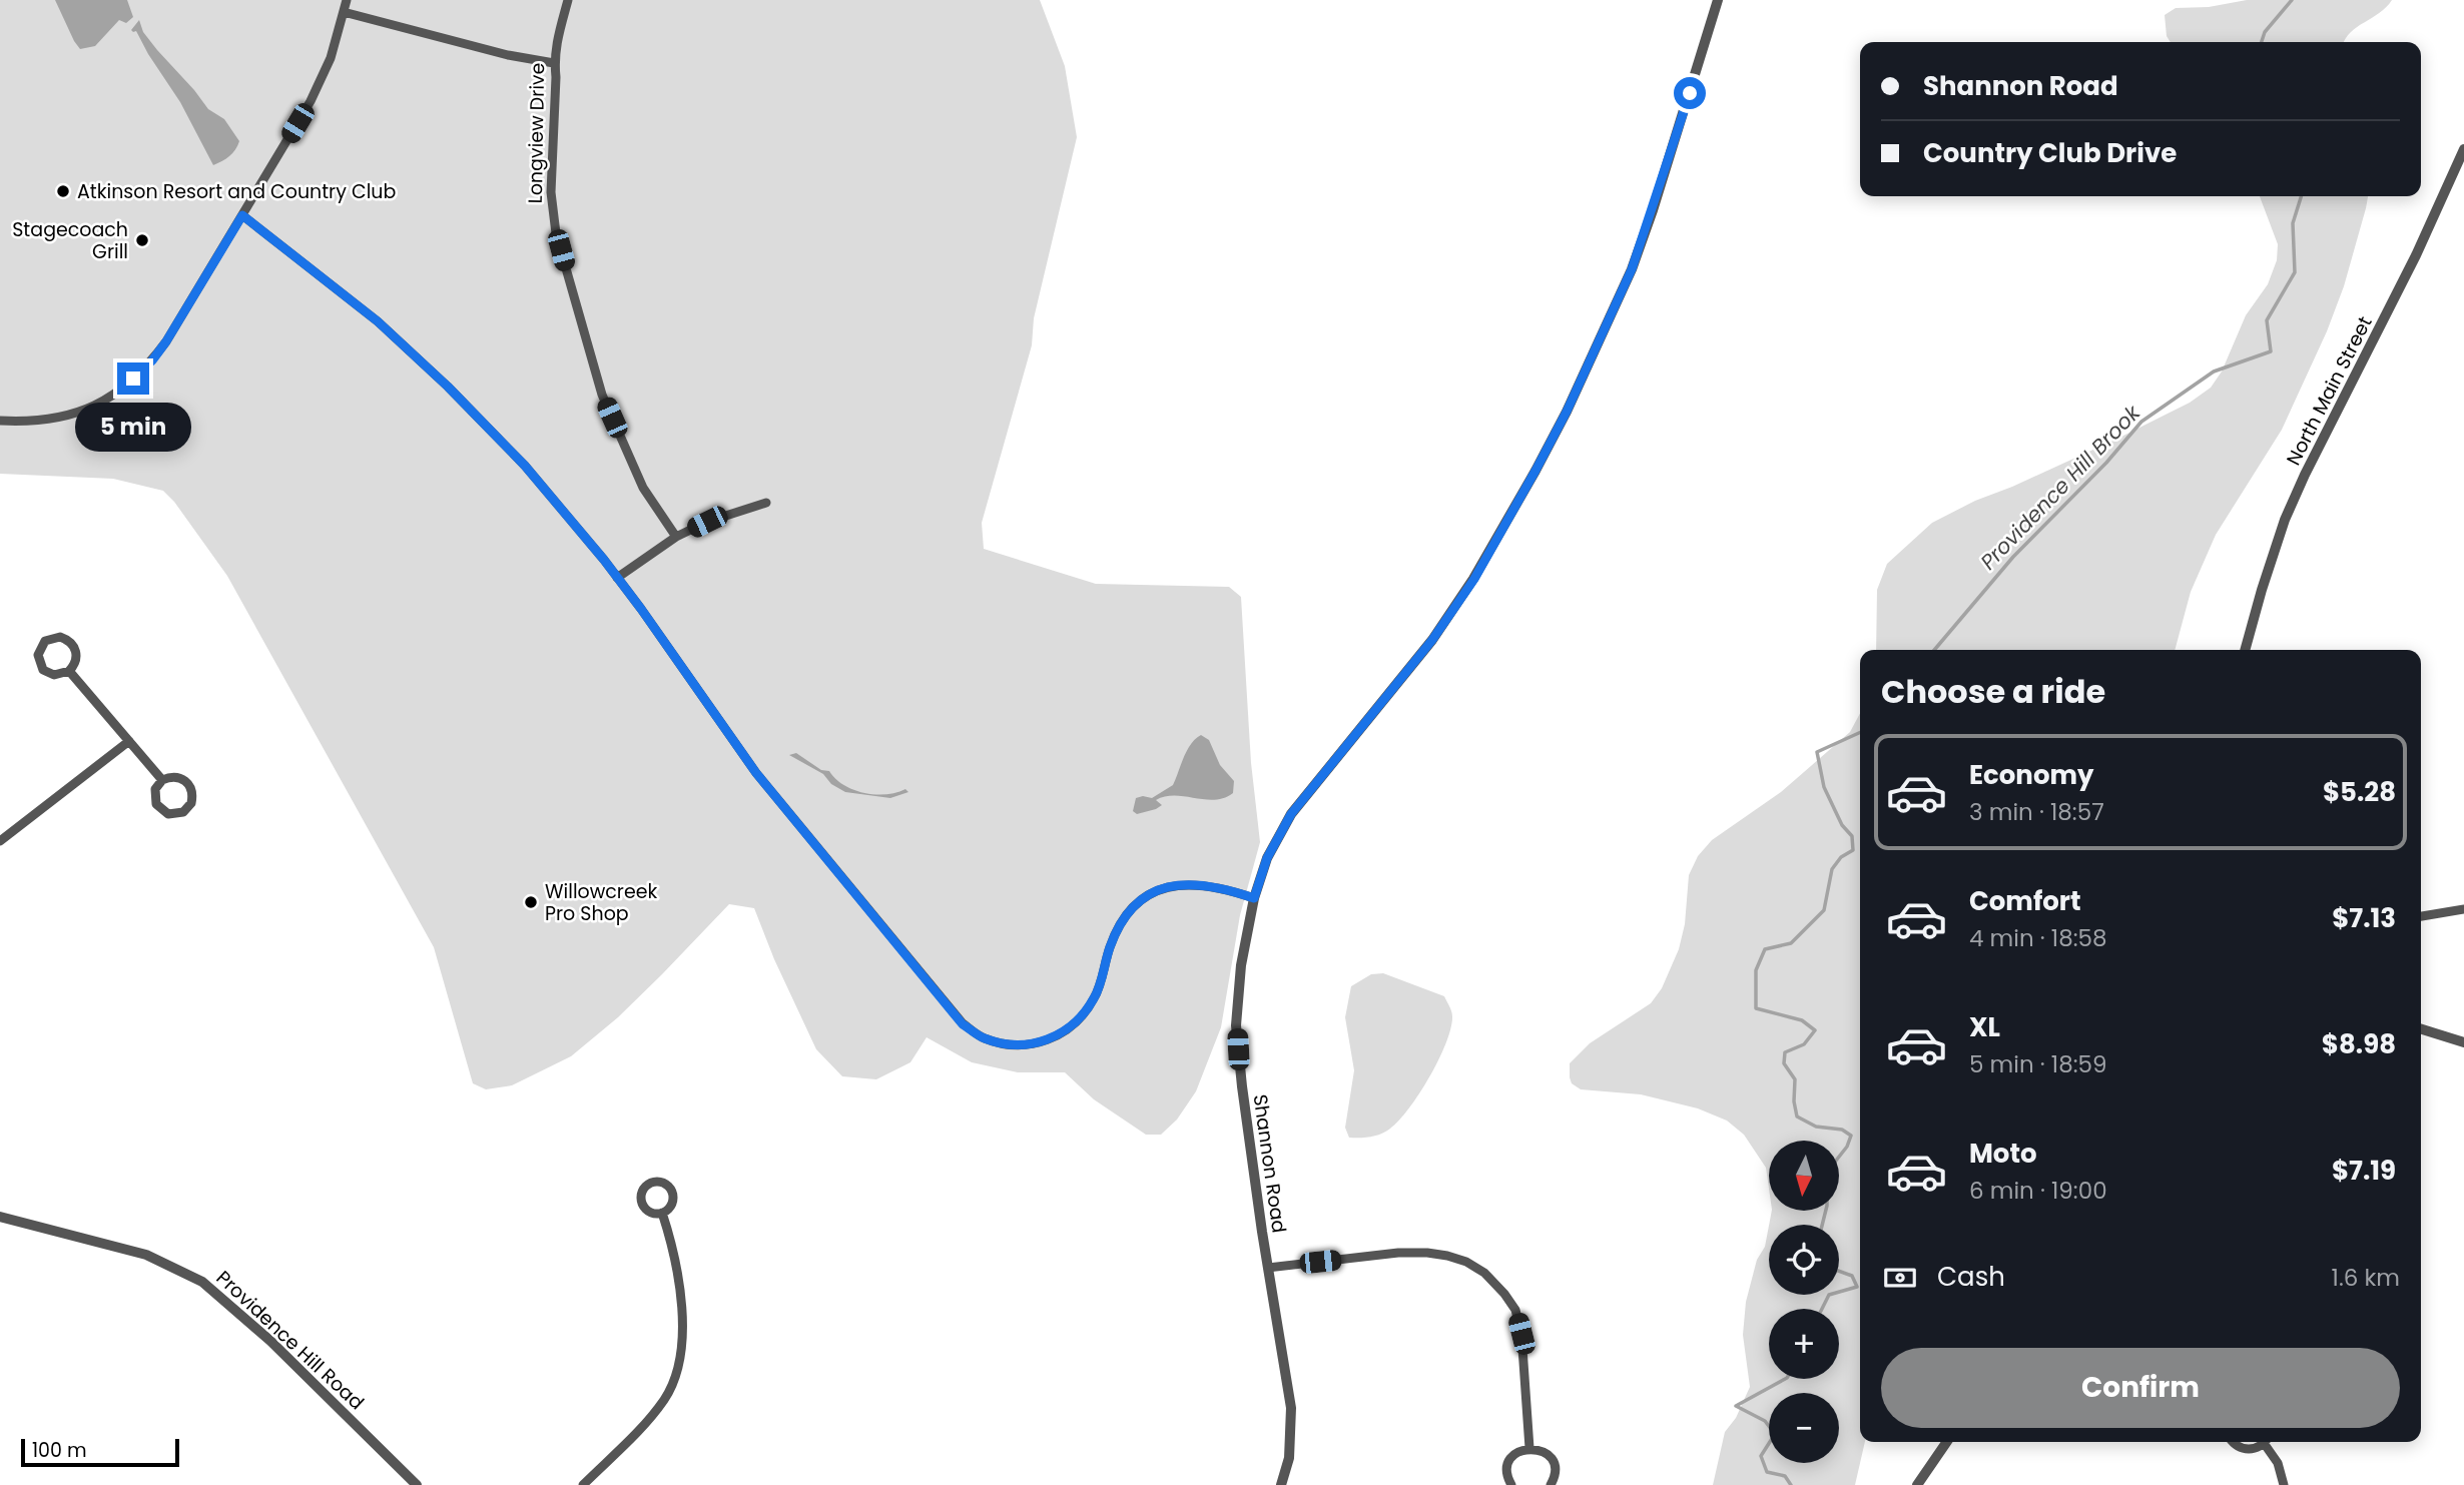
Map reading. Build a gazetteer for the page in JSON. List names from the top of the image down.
{
  "streets": {
    "street": [
      "Longview Drive",
      "North Main Street",
      "Shannon Road",
      "Providence Hill Road"
    ]
  },
  "water": ["Providence Hill Brook"],
  "places": ["Atkinson Resort and Country Club", "Stagecoach Grill", "Willowcreek Pro Shop"],
  "scale_bar": "100 m",
  "north": "bottom",
  "page": {
    "banner": ["Shannon Road", "Country Club Drive"],
    "bubble": "5 min",
    "heading": "Choose a ride",
    "list": [
      {
        "name": "Economy",
        "note": "3 min · 18:57",
        "value": "$5.28"
      },
      {
        "name": "Comfort",
        "note": "4 min · 18:58",
        "value": "$7.13"
      },
      {
        "name": "XL",
        "note": "5 min · 18:59",
        "value": "$8.98"
      },
      {
        "name": "Moto",
        "note": "6 min · 19:00",
        "value": "$7.19"
      }
    ],
    "map_buttons": ["+", "−"],
    "pay": ["Cash", "1.6 km"],
    "buttons": "Confirm",
    "scale": "100 m"
  }
}
